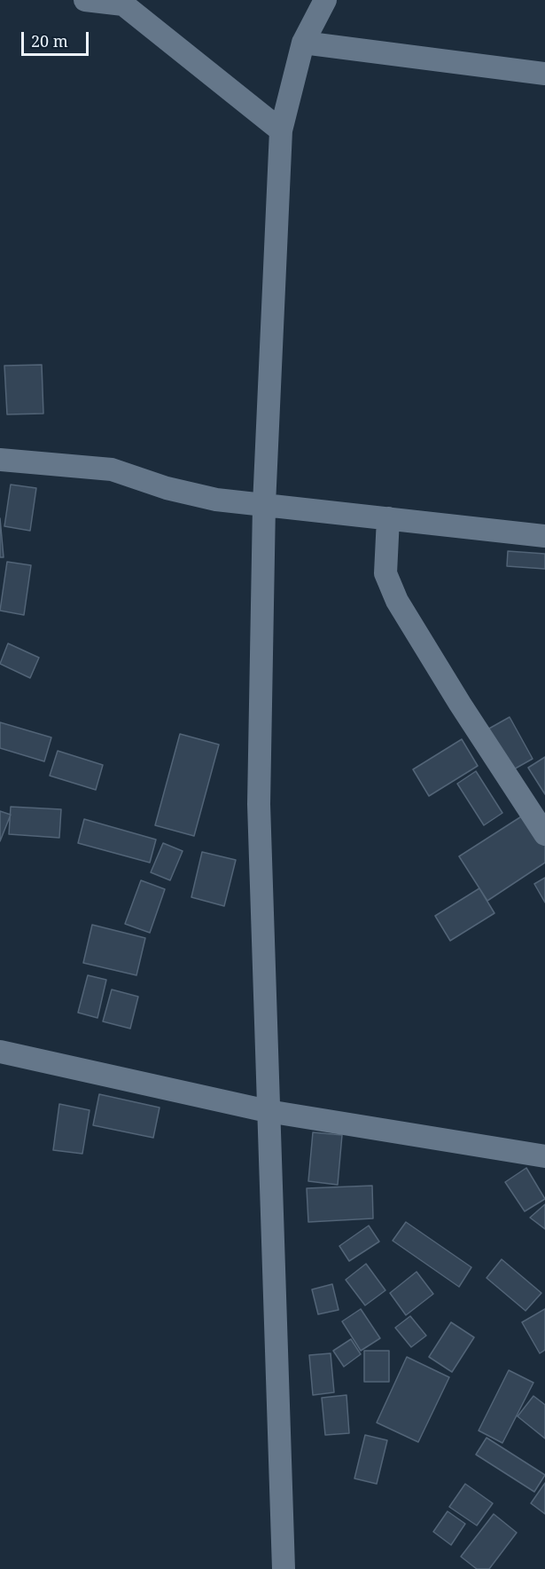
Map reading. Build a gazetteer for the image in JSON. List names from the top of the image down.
{
  "scale_bar": "20 m"
}
